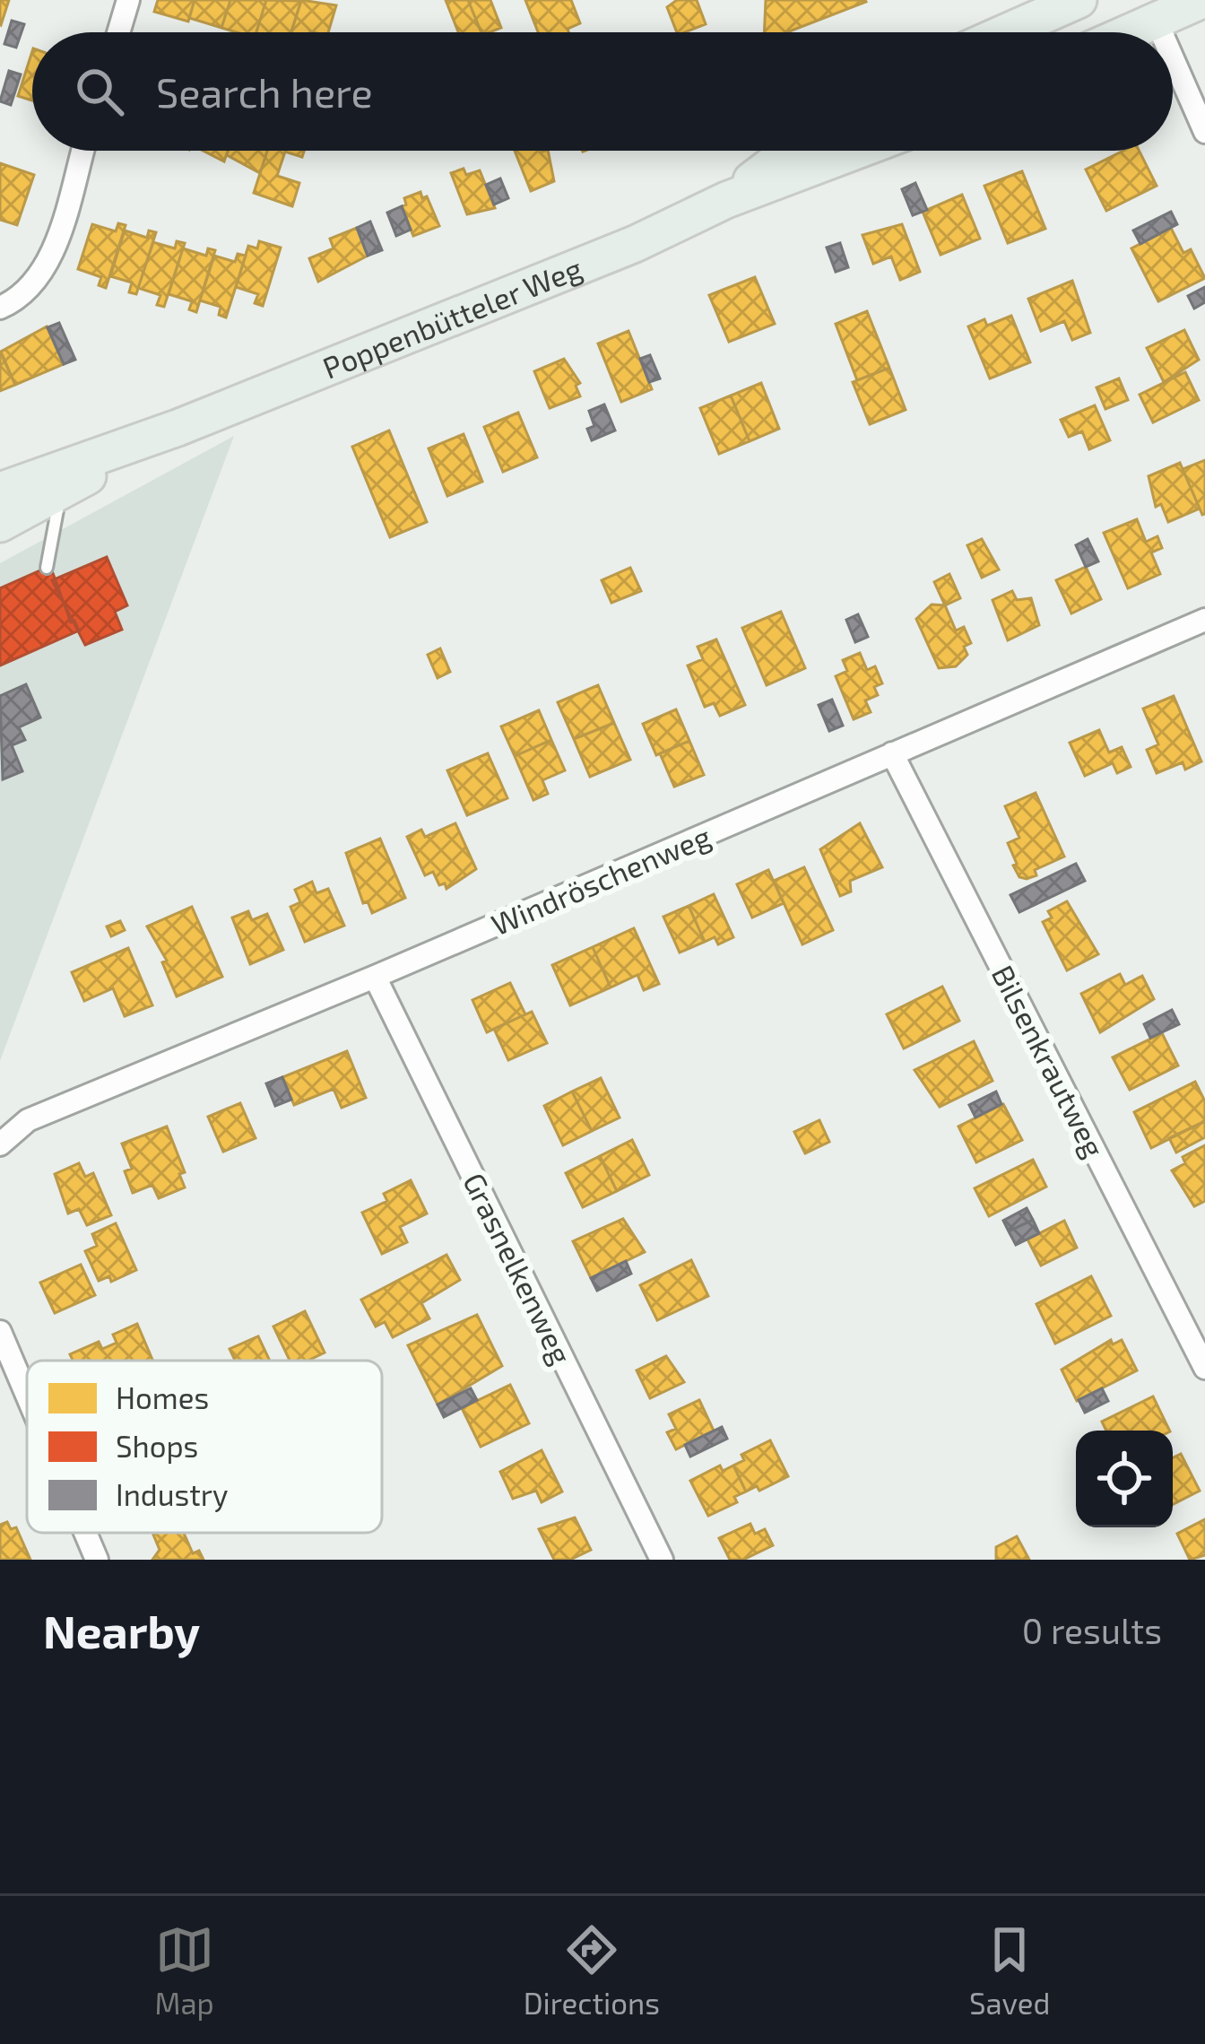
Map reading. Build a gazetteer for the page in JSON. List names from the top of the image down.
{
  "streets": {
    "main road": ["Poppenbütteler Weg"],
    "street": ["Windröschenweg", "Bilsenkrautweg", "Grasnelkenweg"]
  },
  "crossings": [
    ["Windröschenweg", "Bilsenkrautweg"],
    ["Windröschenweg", "Grasnelkenweg"]
  ],
  "legend": ["Homes", "Shops", "Industry"],
  "page": {
    "search": "Search here",
    "heading": ["Nearby", "0 results"],
    "nav": ["Map", "Directions", "Saved"]
  }
}
